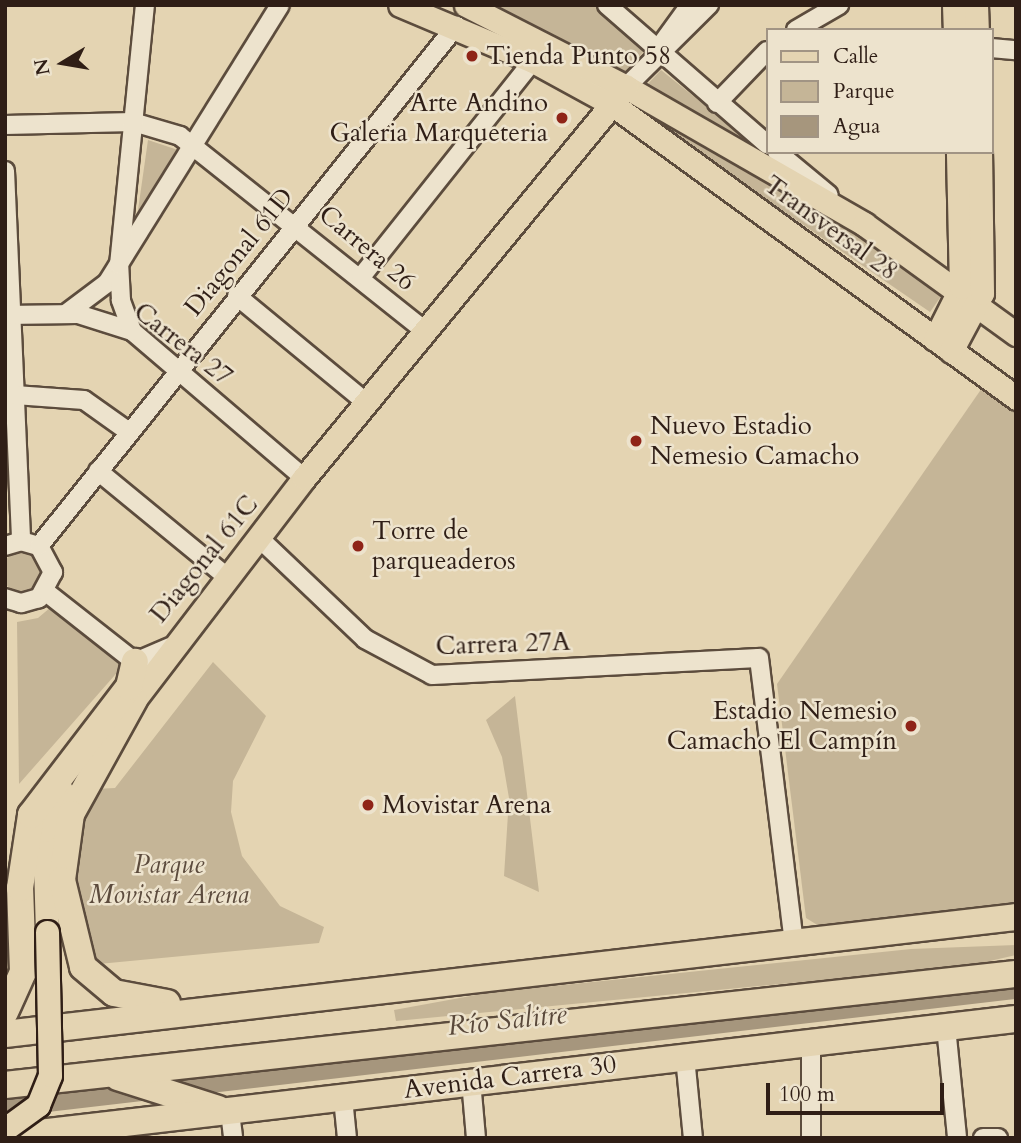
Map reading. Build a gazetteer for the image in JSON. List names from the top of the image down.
{
  "streets": {
    "highway": ["Avenida Carrera 30"],
    "main road": ["Transversal 28", "Diagonal 61C"],
    "street": [
      "Carrera 26",
      "Diagonal 61D",
      "Carrera 27",
      "Carrera 27A"
    ]
  },
  "crossings": [
    ["Transversal 28", "Diagonal 61C"],
    ["Carrera 26", "Diagonal 61D"],
    ["Carrera 26", "Diagonal 61C"],
    ["Diagonal 61D", "Carrera 27"],
    ["Carrera 27", "Diagonal 61C"],
    ["Diagonal 61C", "Carrera 27A"]
  ],
  "water": ["Río Salitre"],
  "parks": ["Parque Movistar Arena"],
  "places": [
    "Tienda Punto 58",
    "Arte Andino Galeria Marqueteria",
    "Nuevo Estadio Nemesio Camacho",
    "Torre de parqueaderos",
    "Estadio Nemesio Camacho El Campín",
    "Movistar Arena"
  ],
  "legend": ["Calle", "Parque", "Agua"],
  "scale_bar": "100 m",
  "north": "left"
}
